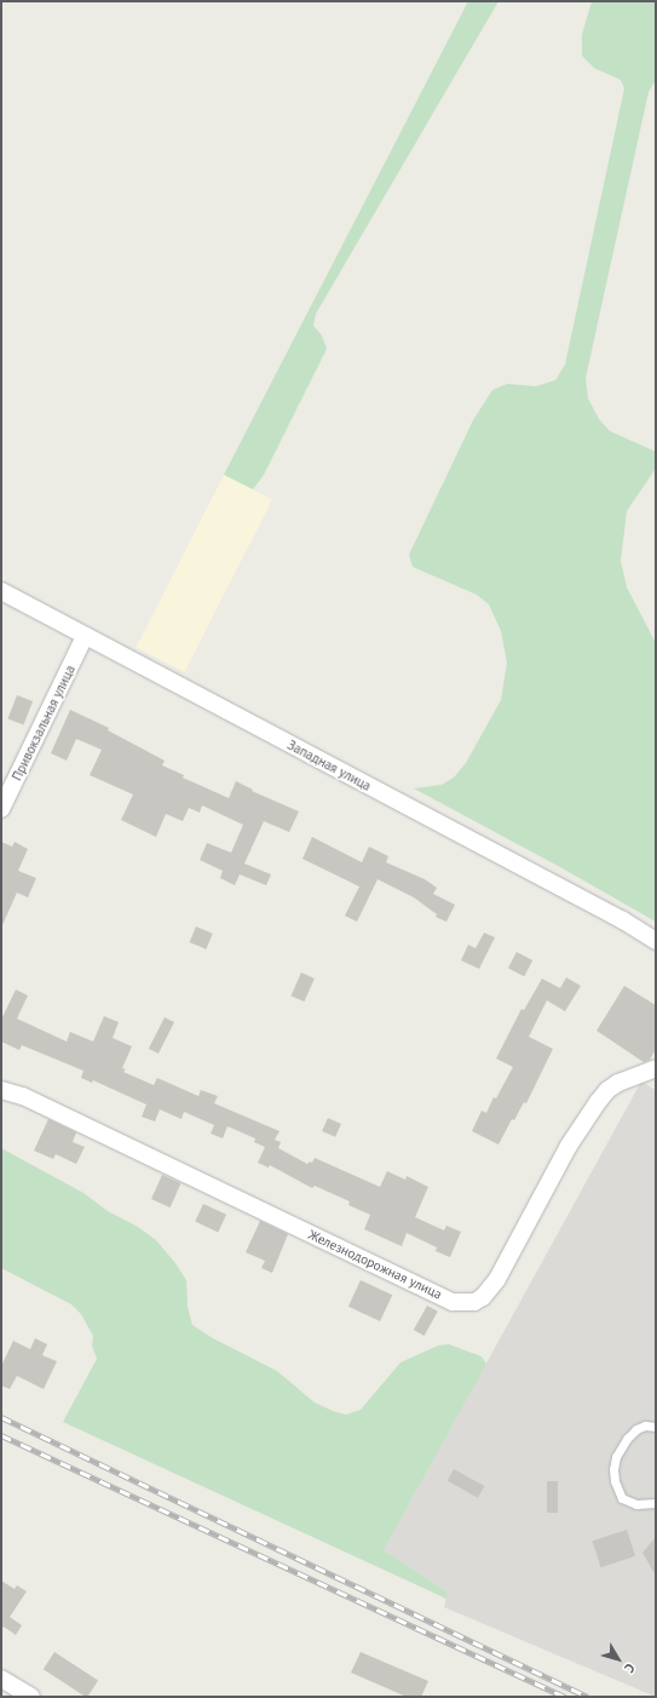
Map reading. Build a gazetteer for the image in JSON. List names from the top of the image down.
{
  "streets": {
    "street": ["Привокзальная улица", "Западная улица", "Железнодорожная улица"]
  },
  "crossings": [
    ["Привокзальная улица", "Западная улица"]
  ],
  "north": "bottom right"
}
